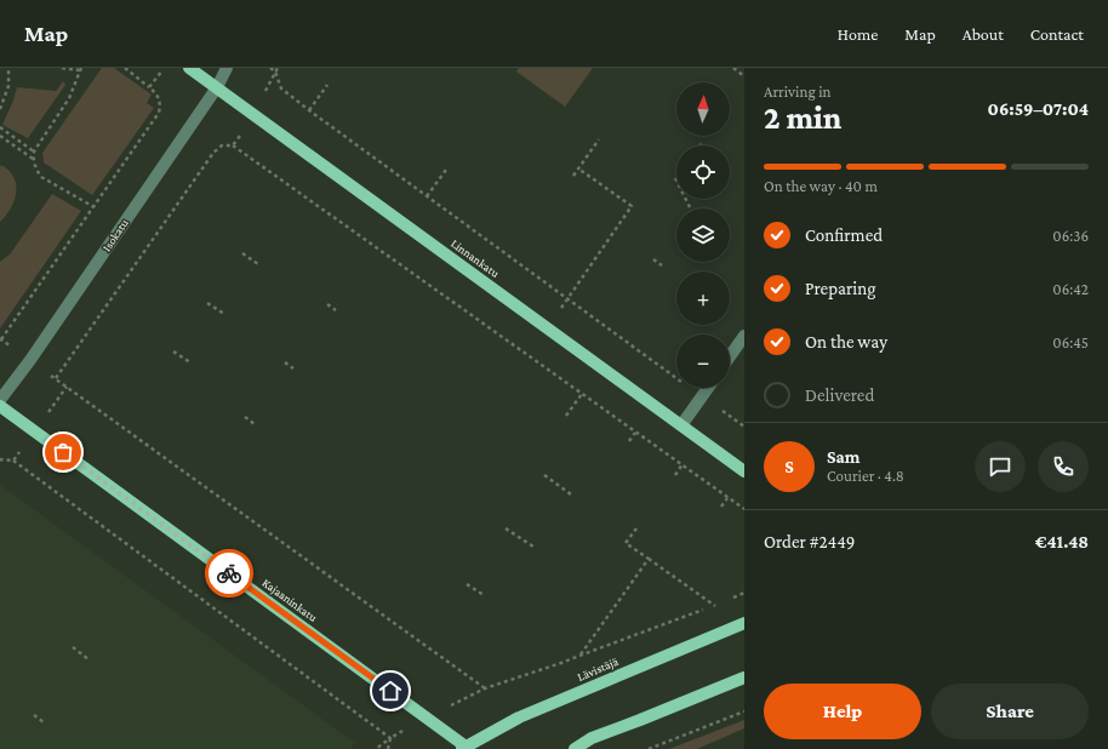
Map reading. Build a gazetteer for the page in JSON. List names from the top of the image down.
{
  "streets": {
    "main road": ["Linnankatu", "Kajaaninkatu", "Lävistäjä"],
    "street": ["Isokatu"]
  },
  "crossings": [
    ["Isokatu", "Linnankatu"],
    ["Kajaaninkatu", "Lävistäjä"]
  ],
  "north": "top",
  "page": {
    "header": "Map",
    "nav": [
      "Home",
      "Map",
      "About",
      "Contact"
    ],
    "heading": ["2 min", "Arriving in", "06:59–07:04"],
    "panel": [
      "Sam",
      "Courier · 4.8",
      "Order #2449",
      "€41.48"
    ],
    "map_buttons": ["+", "−"],
    "bar": "On the way · 40 m",
    "list": [
      ["Confirmed", "06:36"],
      ["Preparing", "06:42"],
      ["On the way", "06:45"],
      "Delivered"
    ],
    "round": "S",
    "buttons": ["Help", "Share"]
  }
}
